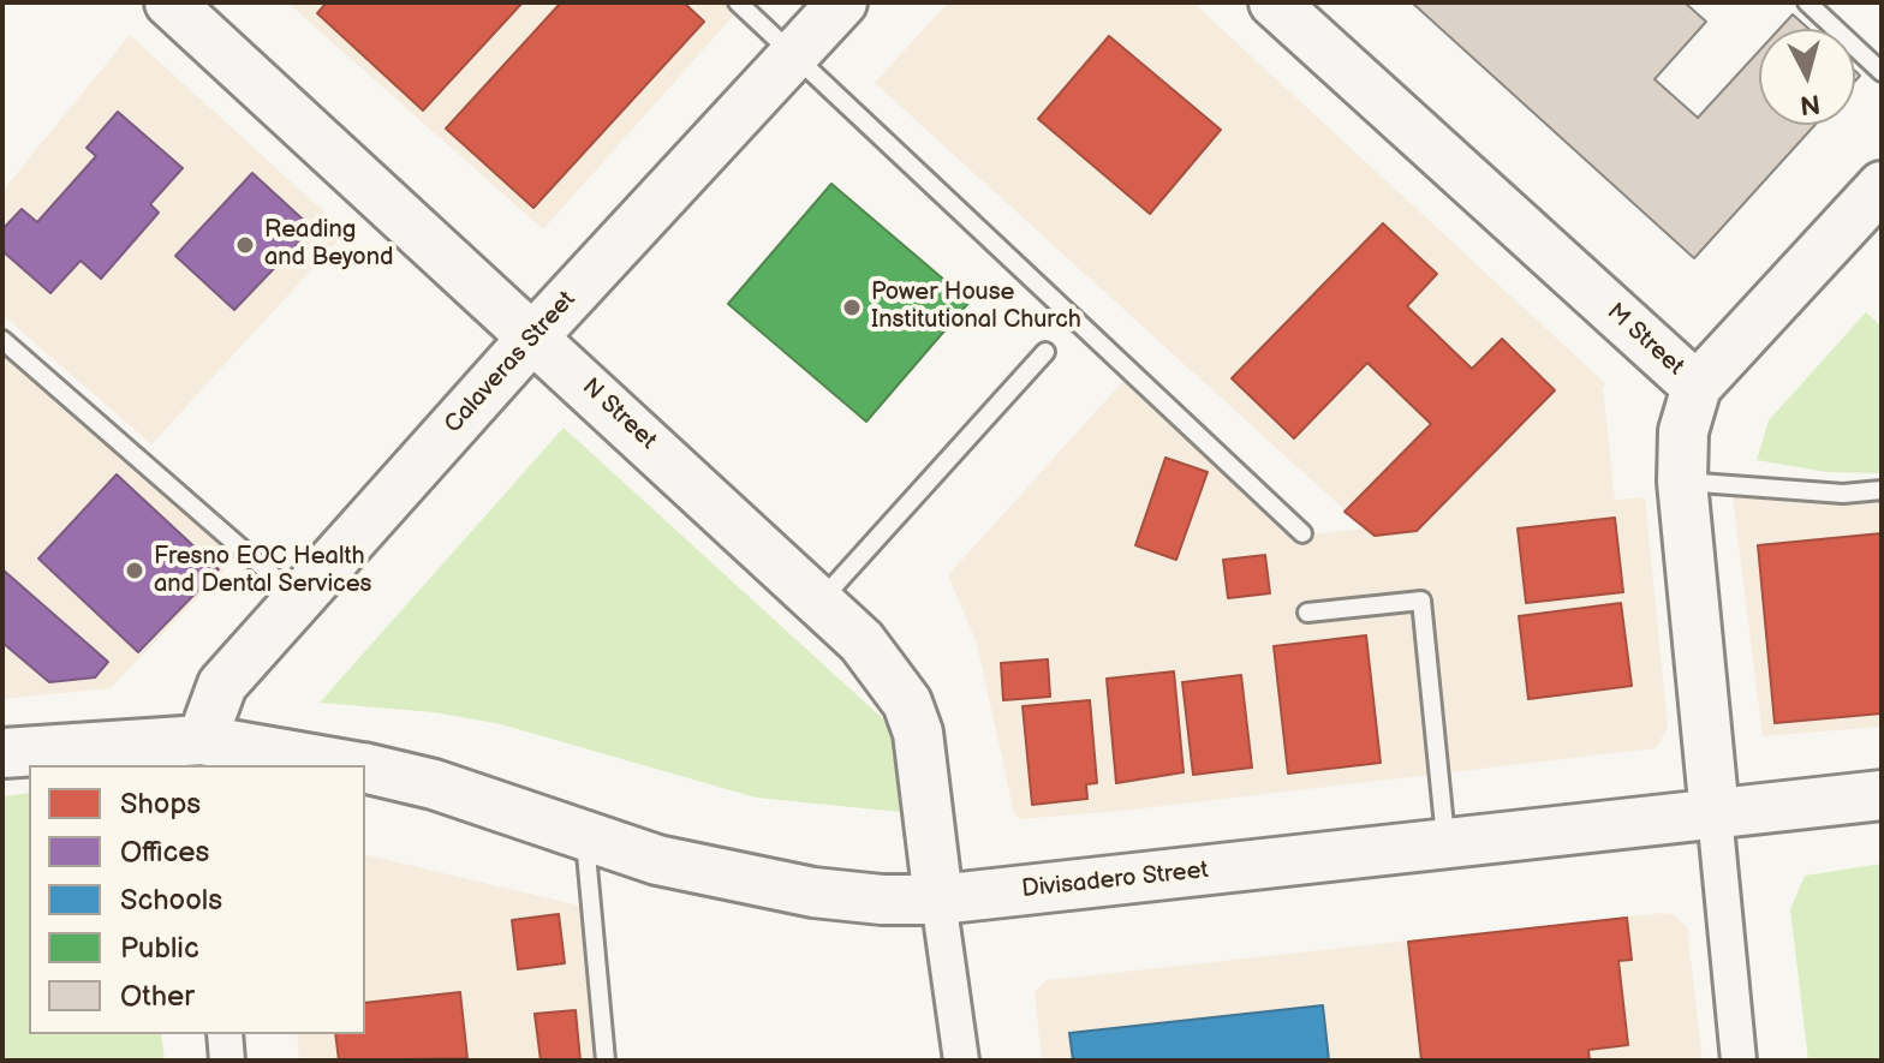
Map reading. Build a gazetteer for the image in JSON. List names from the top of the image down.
{
  "streets": {
    "street": [
      "M Street",
      "Calaveras Street",
      "N Street",
      "Divisadero Street"
    ]
  },
  "crossings": [
    ["M Street", "Divisadero Street"],
    ["Calaveras Street", "N Street"],
    ["Calaveras Street", "Divisadero Street"],
    ["N Street", "Divisadero Street"]
  ],
  "places": ["Reading and Beyond", "Power House Institutional Church", "Fresno EOC Health and Dental Services"],
  "legend": [
    "Shops",
    "Offices",
    "Schools",
    "Public",
    "Other"
  ],
  "north": "bottom"
}
